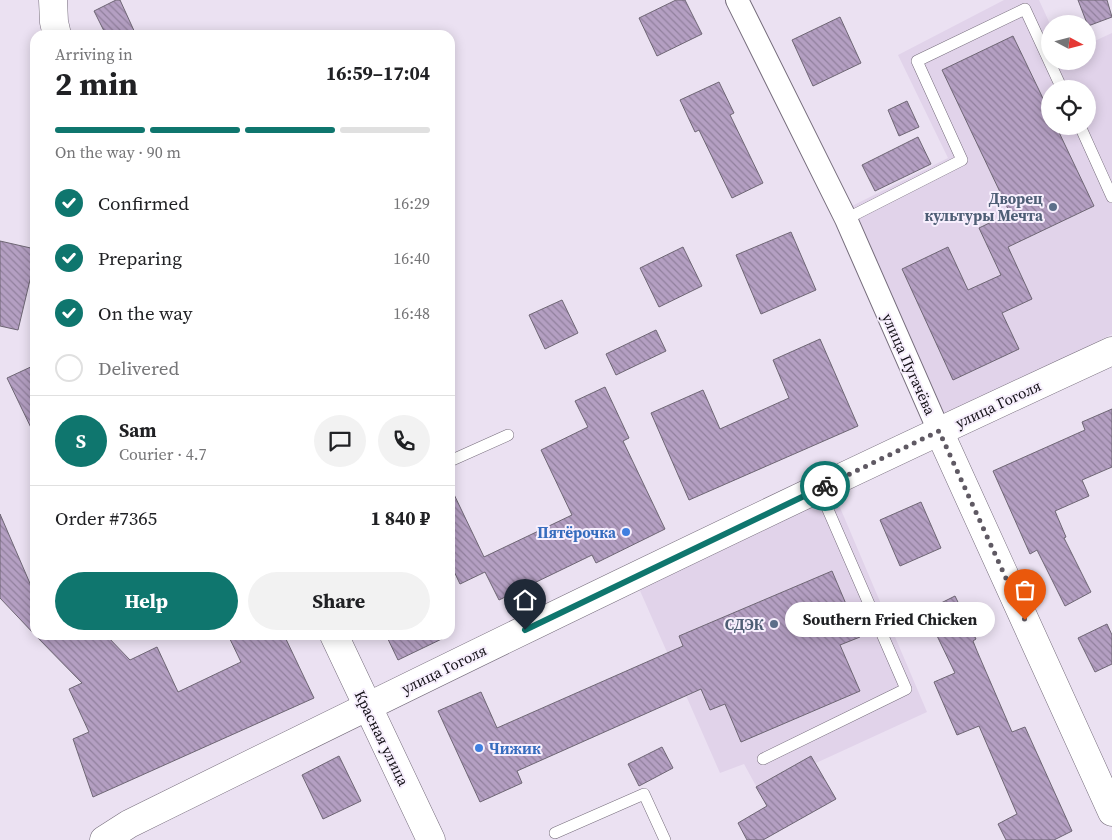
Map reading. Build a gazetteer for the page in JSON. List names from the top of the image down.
{
  "streets": {
    "street": ["улица Пугачёва", "улица Гоголя", "Красная улица"]
  },
  "crossings": [
    ["улица Пугачёва", "улица Гоголя"],
    ["улица Гоголя", "Красная улица"]
  ],
  "places": [
    "Дворец культуры Мечта",
    "Пятёрочка",
    "Southern Fried Chicken",
    "СДЭК",
    "Чижик"
  ],
  "north": "right",
  "page": {
    "heading": ["2 min", "Arriving in", "16:59–17:04"],
    "panel": [
      "Sam",
      "Courier · 4.7",
      "Order #7365",
      "1 840 ₽"
    ],
    "bar": "On the way · 90 m",
    "list": [
      ["Confirmed", "16:29"],
      ["Preparing", "16:40"],
      ["On the way", "16:48"],
      "Delivered"
    ],
    "round": "S",
    "buttons": ["Help", "Share"],
    "bubble": "Southern Fried Chicken"
  }
}
